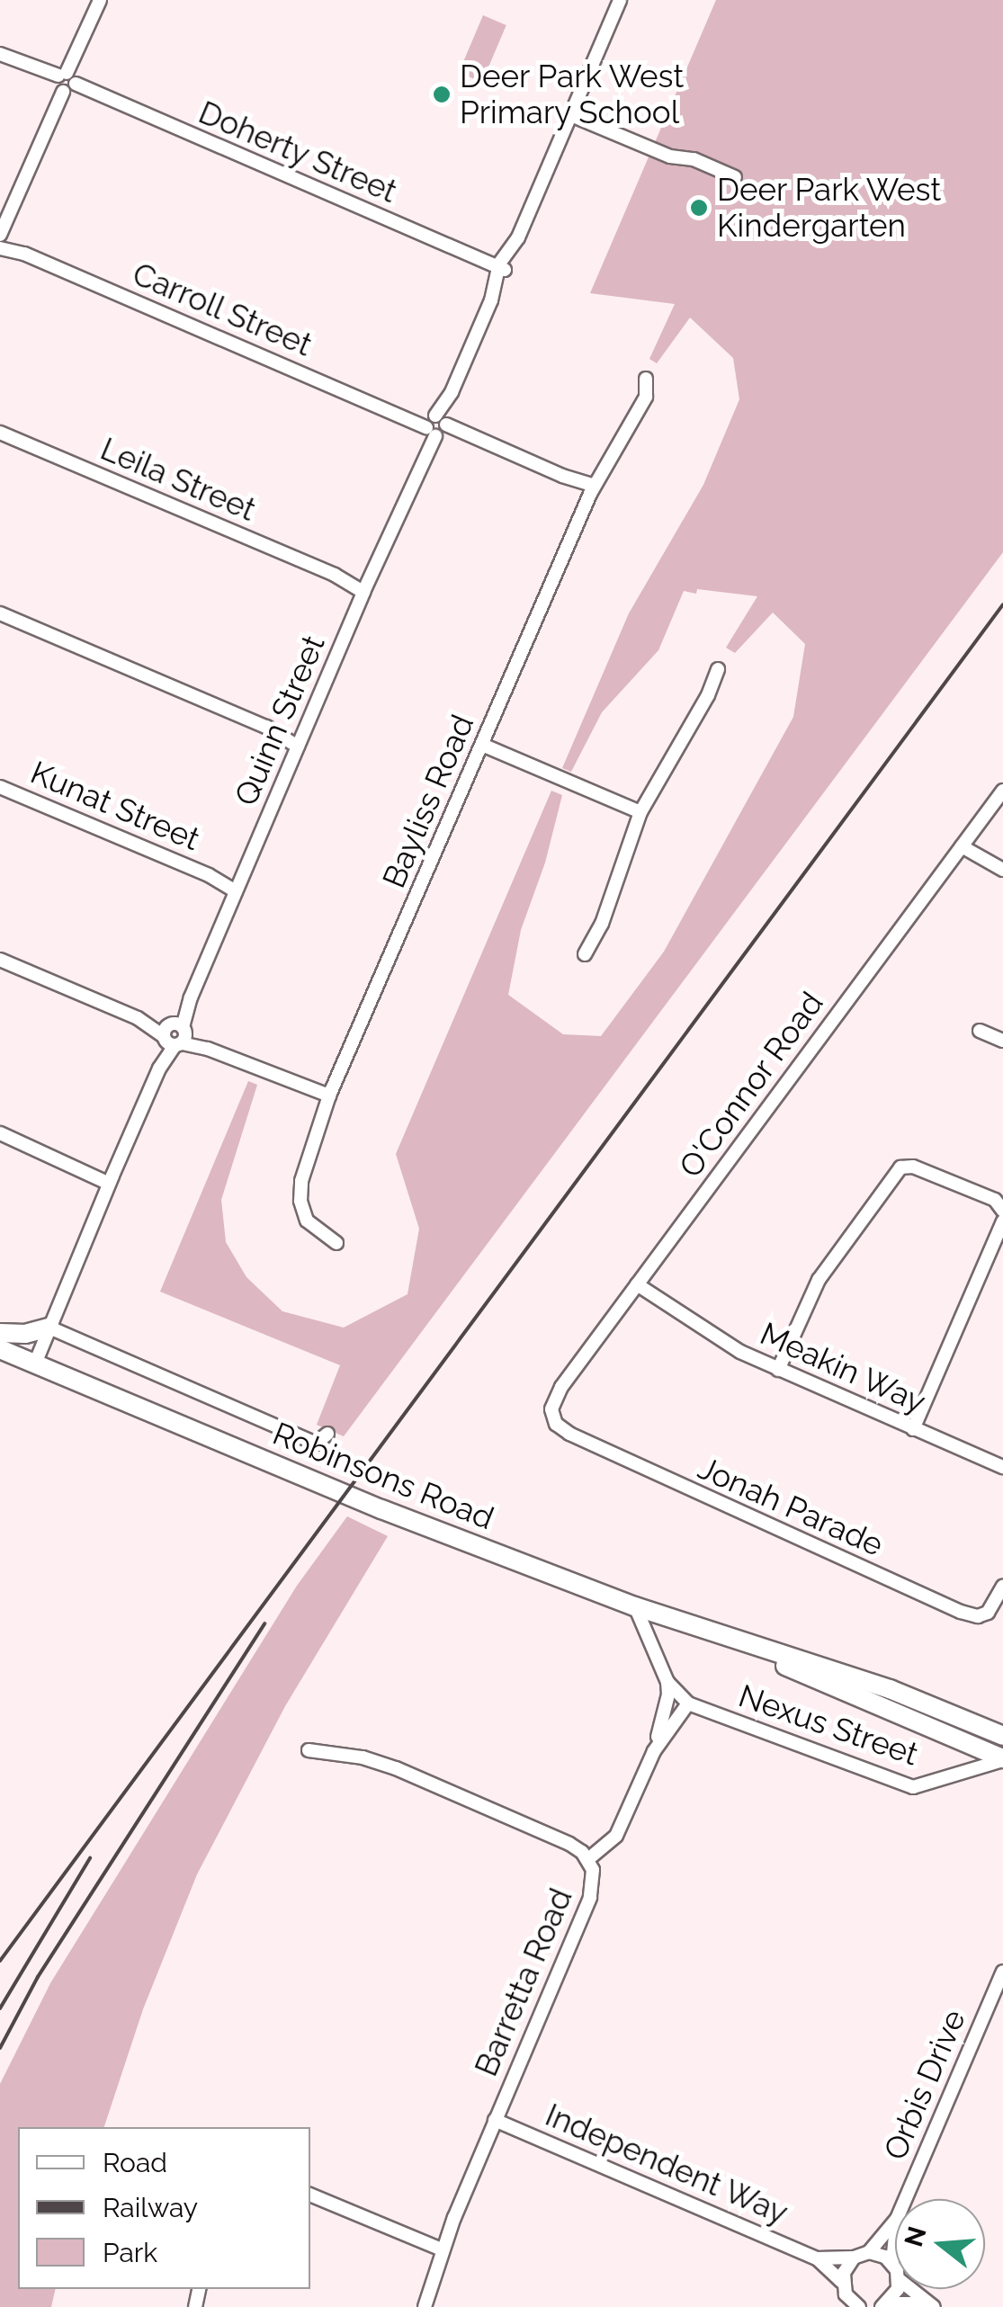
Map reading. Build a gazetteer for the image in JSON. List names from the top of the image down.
{
  "streets": {
    "main road": ["Robinsons Road"],
    "street": [
      "Doherty Street",
      "Carroll Street",
      "Leila Street",
      "Quinn Street",
      "Bayliss Road",
      "Kunat Street",
      "O'Connor Road",
      "Meakin Way",
      "Jonah Parade",
      "Nexus Street",
      "Barretta Road",
      "Orbis Drive",
      "Independent Way"
    ]
  },
  "crossings": [
    ["Doherty Street", "Quinn Street"],
    ["Carroll Street", "Quinn Street"],
    ["Carroll Street", "Bayliss Road"],
    ["Leila Street", "Quinn Street"],
    ["Quinn Street", "Kunat Street"],
    ["Quinn Street", "Robinsons Road"],
    ["O'Connor Road", "Meakin Way"],
    ["O'Connor Road", "Jonah Parade"],
    ["Robinsons Road", "Nexus Street"],
    ["Nexus Street", "Barretta Road"],
    ["Barretta Road", "Independent Way"],
    ["Orbis Drive", "Independent Way"]
  ],
  "places": ["Deer Park West Primary School", "Deer Park West Kindergarten"],
  "legend": ["Road", "Railway", "Park"],
  "north": "left"
}
